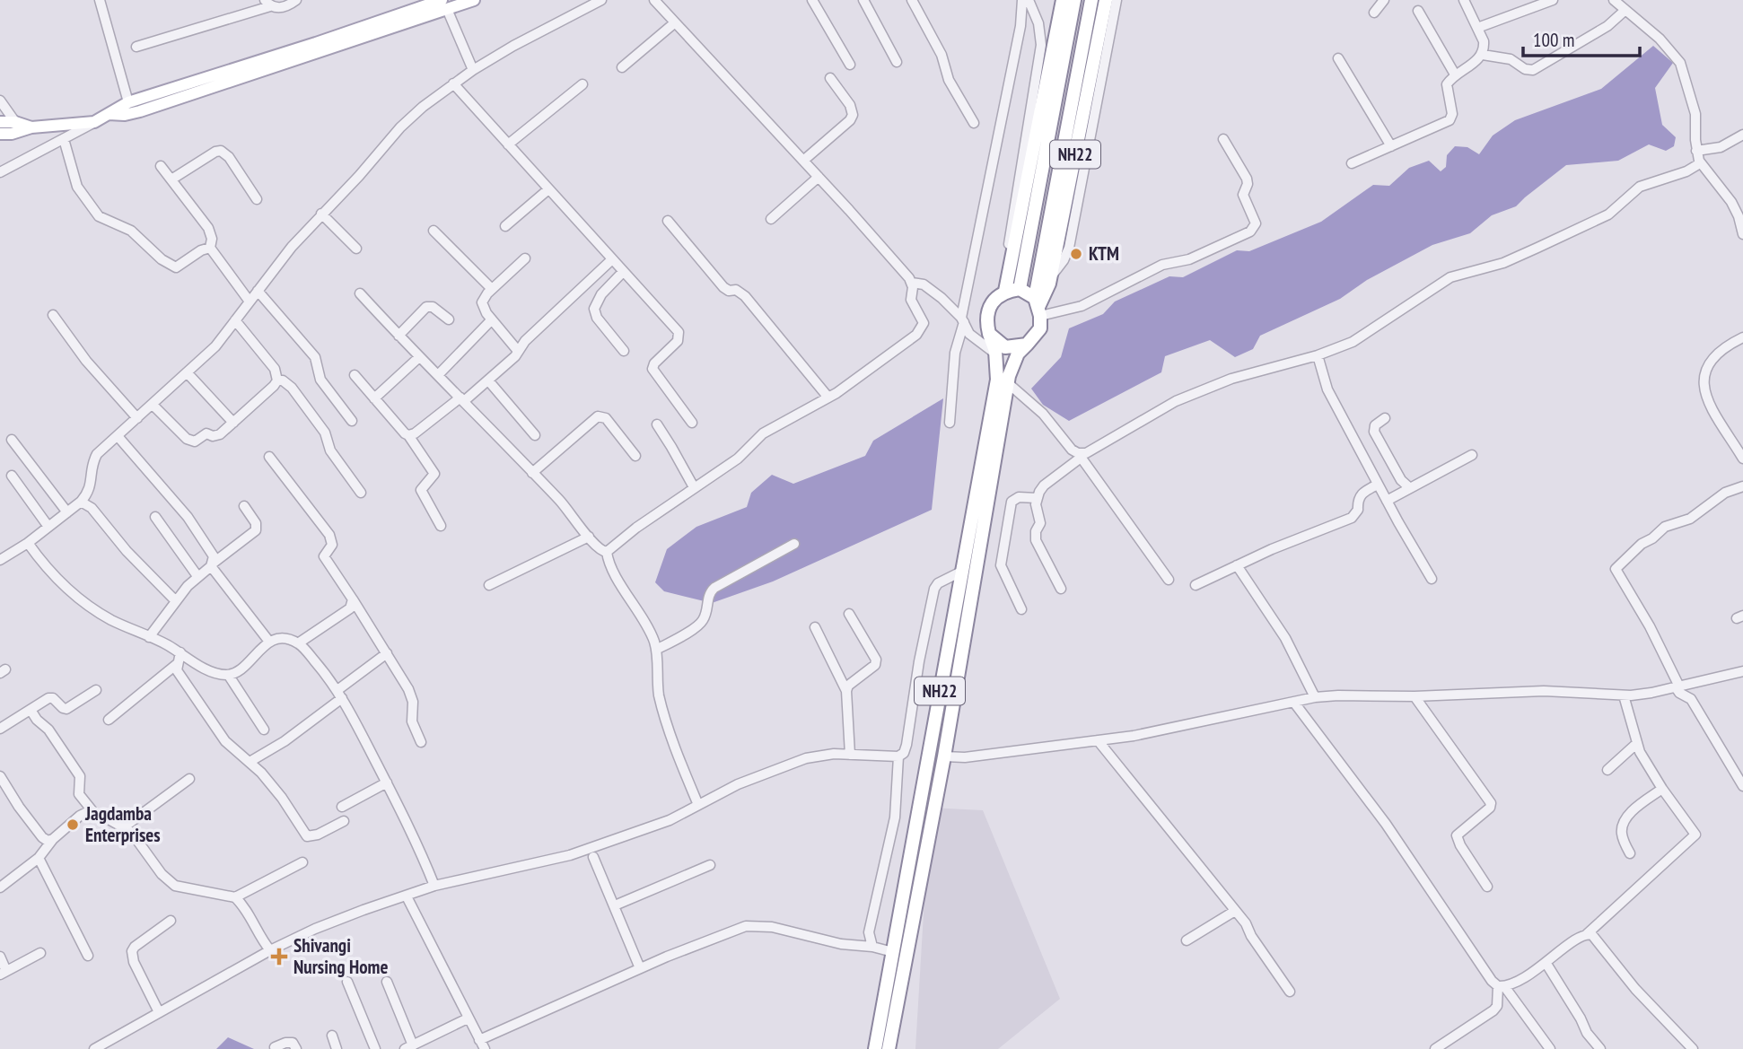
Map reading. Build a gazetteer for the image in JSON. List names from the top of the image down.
{
  "streets": {
    "highway": ["NH22"]
  },
  "places": {
    "other": ["KTM", "Jagdamba Enterprises"],
    "health": ["Shivangi Nursing Home"]
  },
  "scale_bar": "100 m"
}
